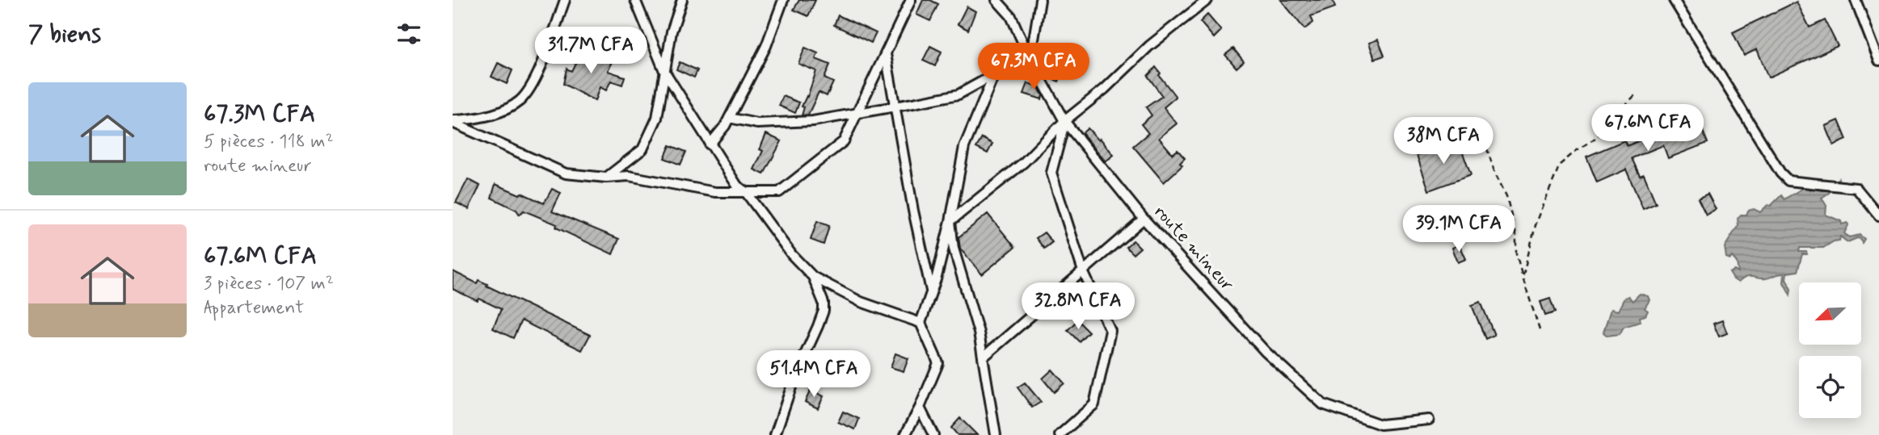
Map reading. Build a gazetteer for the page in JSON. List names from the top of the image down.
{
  "streets": {
    "street": ["route mineur"]
  },
  "north": "bottom left",
  "page": {
    "heading": "7 biens",
    "price": [
      "31.7M CFA",
      "67.3M CFA",
      "67.6M CFA",
      "38M CFA",
      "39.1M CFA",
      "32.8M CFA",
      "51.4M CFA"
    ],
    "list": [
      {
        "name": "67.3M CFA",
        "note": "5 pièces · 118 m² · route mineur"
      },
      {
        "name": "67.6M CFA",
        "note": "3 pièces · 107 m² · Appartement"
      }
    ]
  }
}
